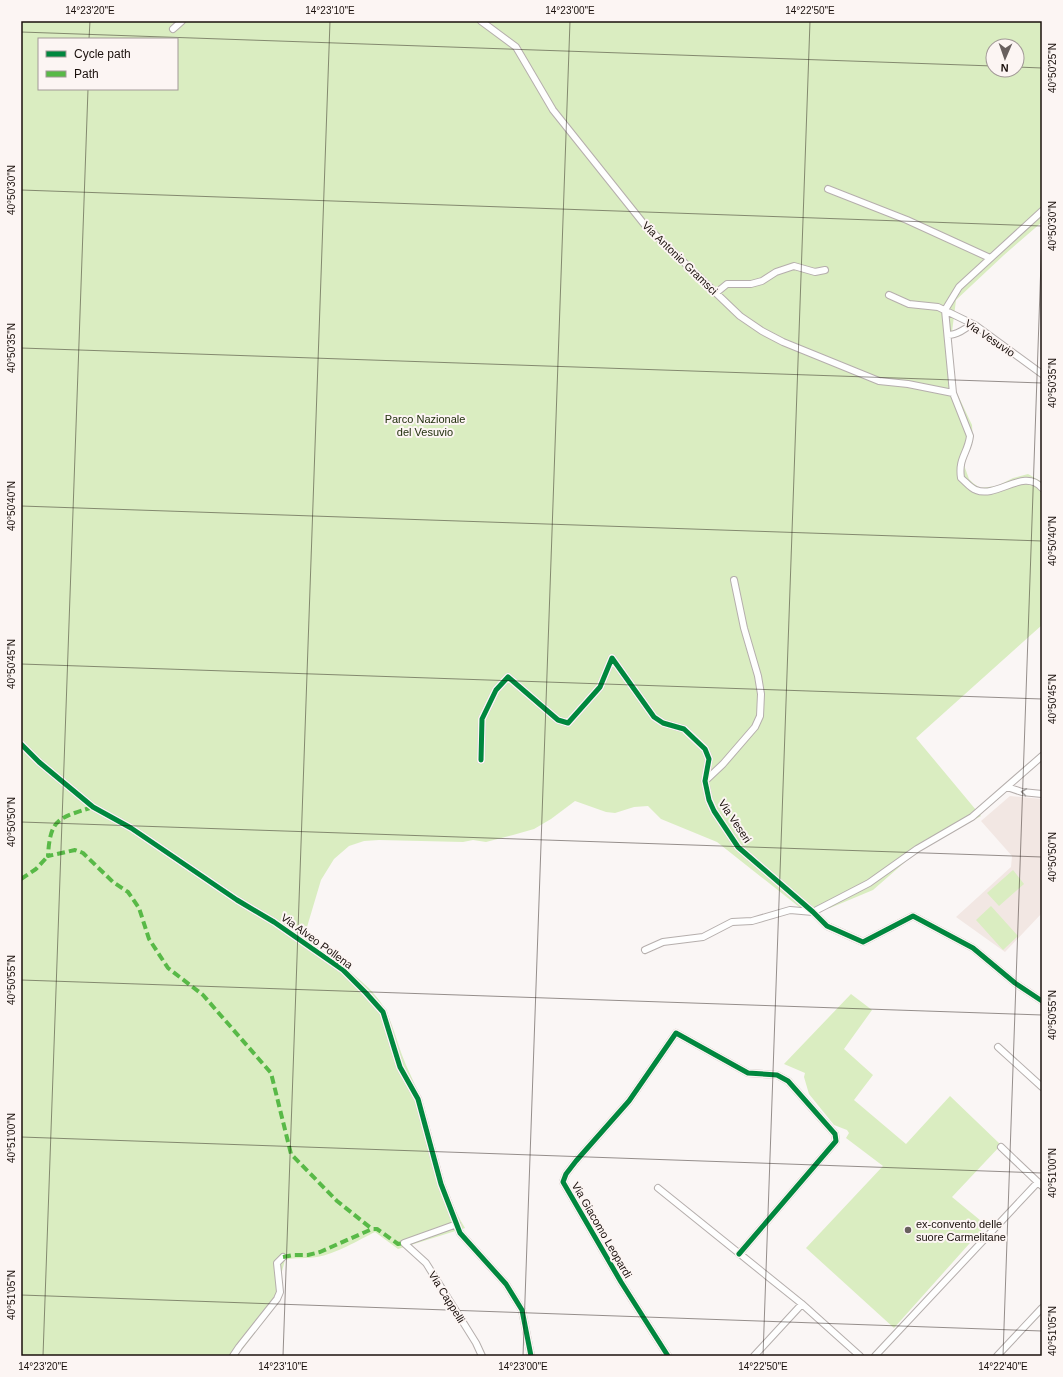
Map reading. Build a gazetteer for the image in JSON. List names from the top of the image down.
{
  "streets": {
    "street": [
      "Via Antonio Gramsci",
      "Via Vesuvio",
      "Via Veseri",
      "Via Alveo Pollena",
      "Via Giacomo Leopardi",
      "Via Cappelli"
    ]
  },
  "crossings": [
    ["Via Alveo Pollena", "Via Cappelli"]
  ],
  "parks": ["Parco Nazionale del Vesuvio"],
  "places": ["ex-convento delle suore Carmelitane"],
  "legend": ["Cycle path", "Path"],
  "north": "bottom",
  "coordinates": [
    "14°23'20\"E",
    "14°23'10\"E",
    "14°23'00\"E",
    "14°22'50\"E",
    "40°50'25\"N",
    "40°50'30\"N",
    "40°50'35\"N",
    "40°50'40\"N",
    "40°50'45\"N",
    "40°50'50\"N",
    "40°50'55\"N",
    "40°51'00\"N",
    "40°51'05\"N",
    "14°22'40\"E"
  ]
}
